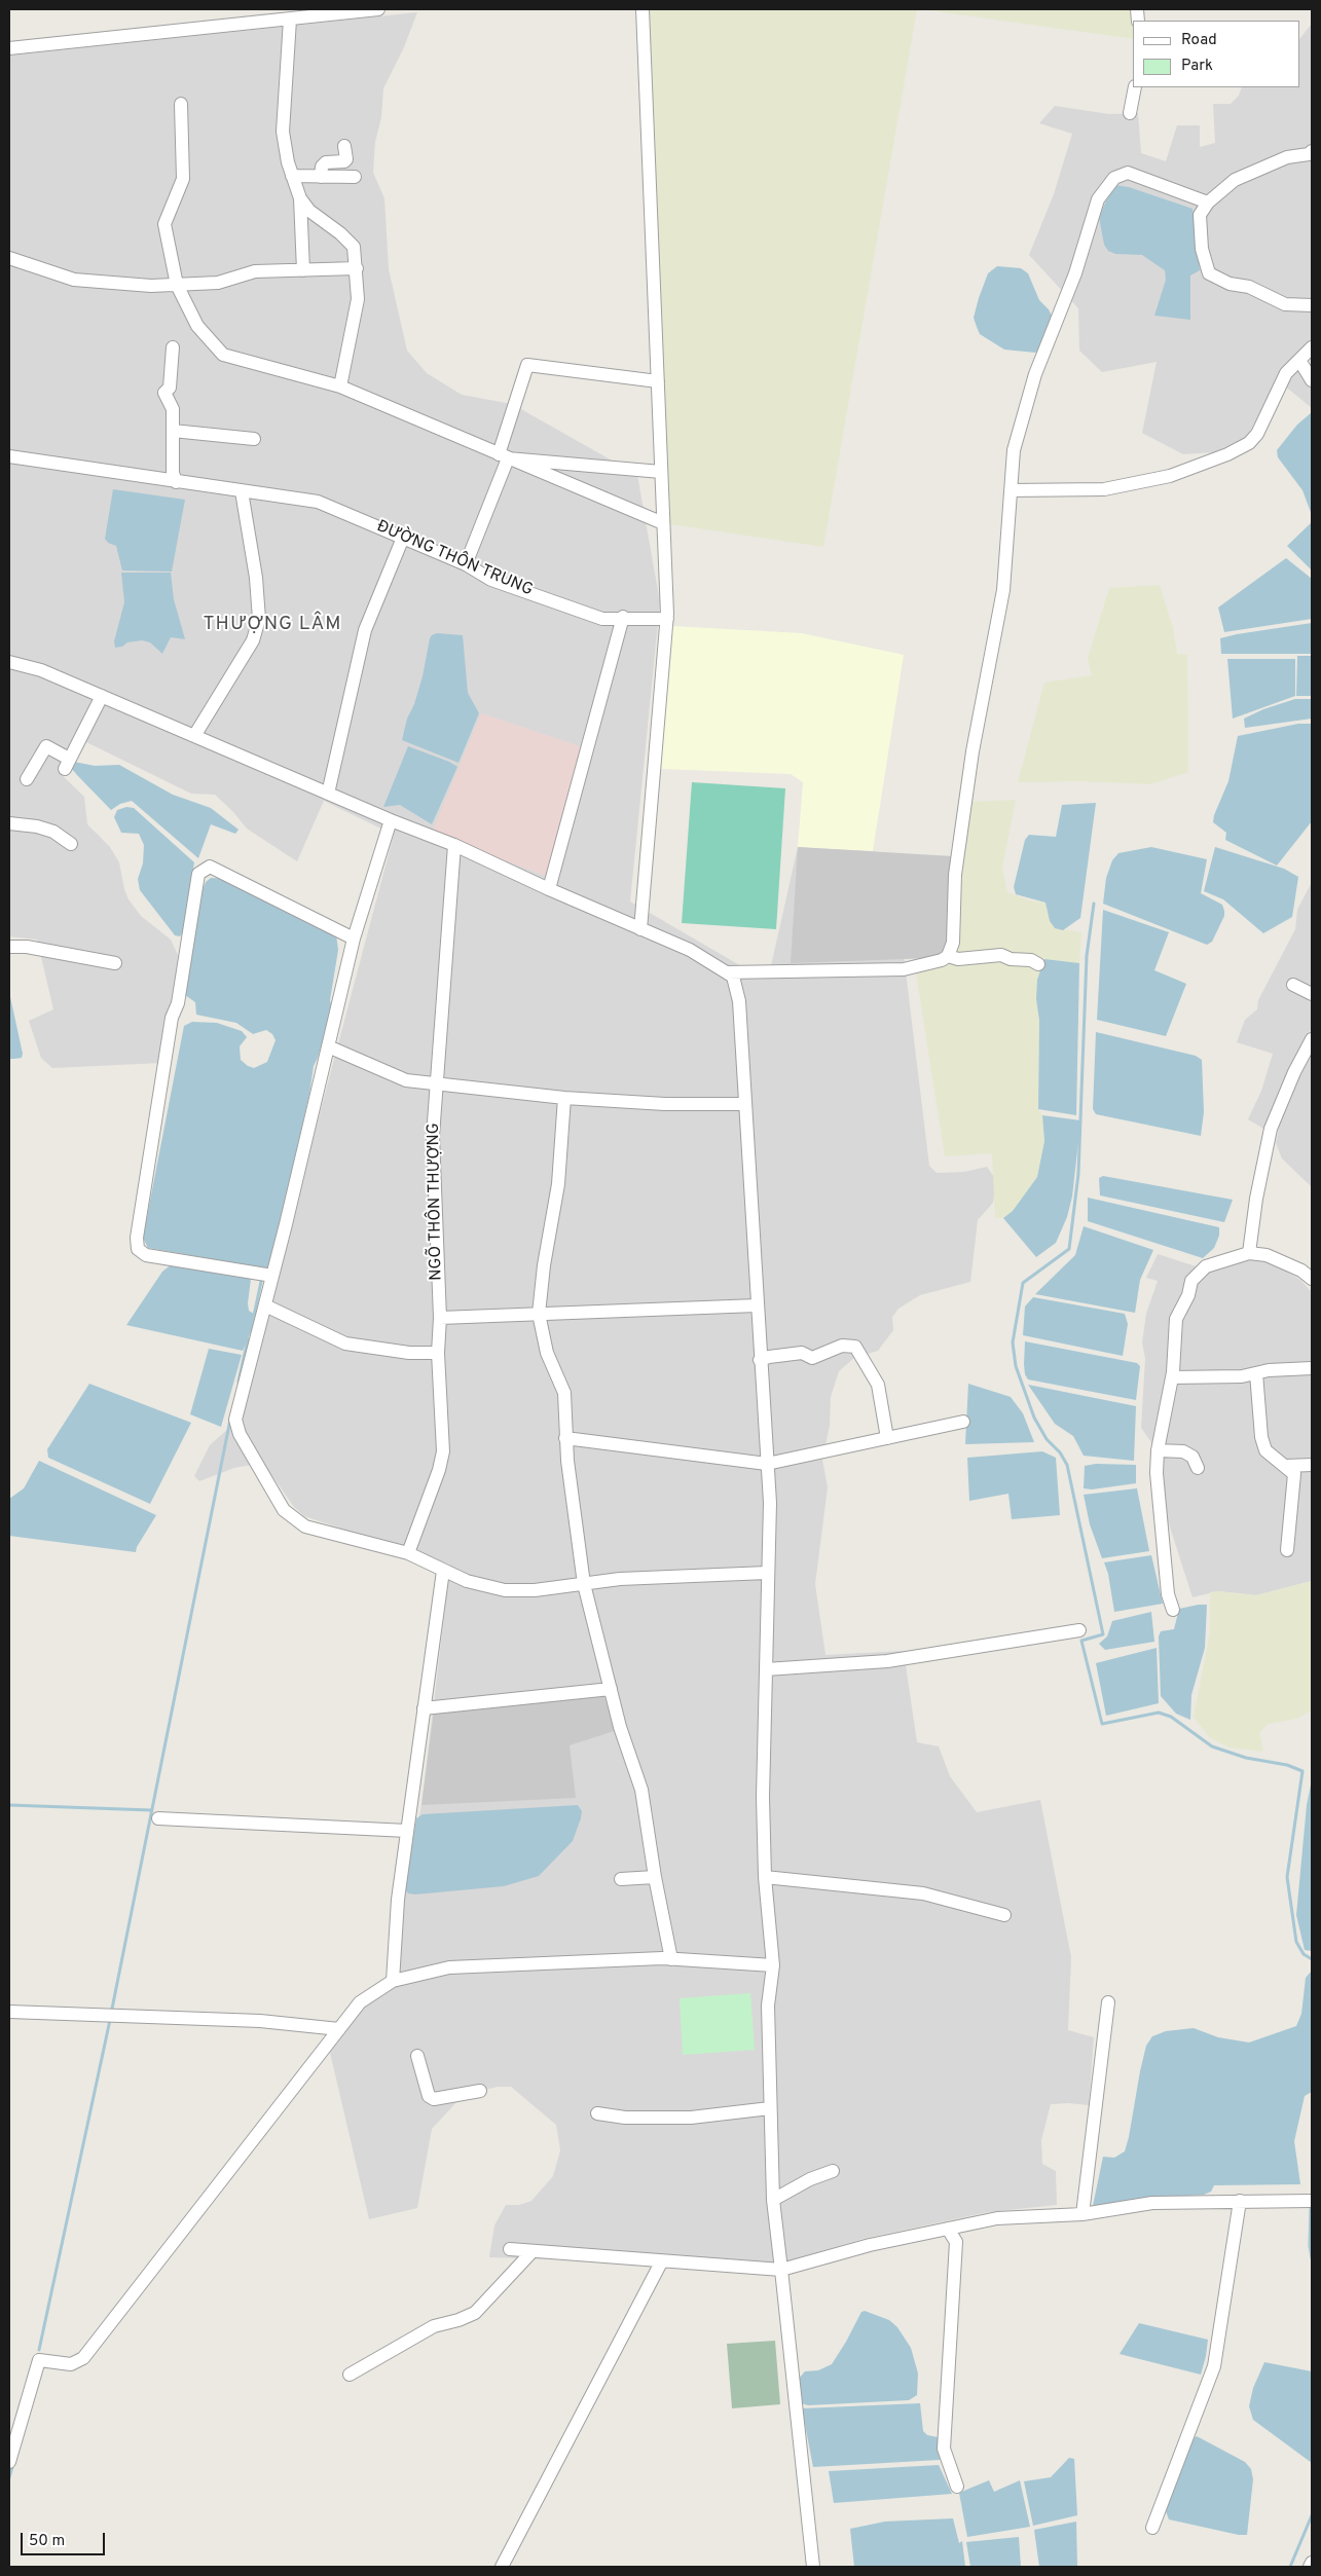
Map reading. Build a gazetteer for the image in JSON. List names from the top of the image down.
{
  "streets": {
    "street": ["ĐƯỜNG THÔN TRUNG", "NGÕ THÔN THƯỢNG"]
  },
  "districts": ["THƯỢNG LÂM"],
  "legend": ["Road", "Park"],
  "scale_bar": "50 m"
}
